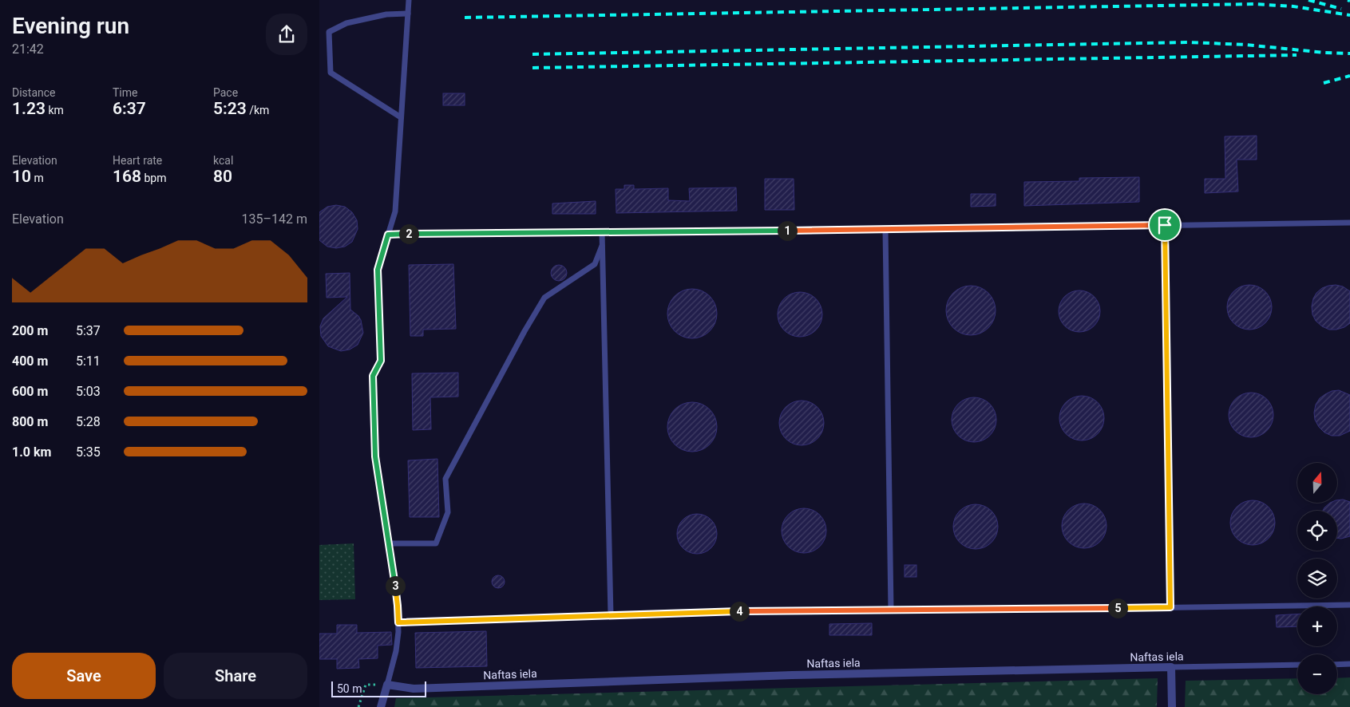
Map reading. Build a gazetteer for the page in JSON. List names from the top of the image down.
{
  "streets": {
    "street": ["Naftas iela"]
  },
  "scale_bar": "50 m",
  "north": "top",
  "page": {
    "heading": ["Evening run", "21:42"],
    "stats": [
      ["Distance", "1.23 km"],
      ["Time", "6:37"],
      ["Pace", "5:23 /km"],
      ["Elevation", "10 m"],
      ["Heart rate", "168 bpm"],
      ["kcal", "80"]
    ],
    "chart": ["Elevation", "135–142 m"],
    "pins": [
      "1",
      "2",
      "3",
      "5",
      "4"
    ],
    "list": [
      {
        "name": "200 m",
        "note": "5:37"
      },
      {
        "name": "400 m",
        "note": "5:11"
      },
      {
        "name": "600 m",
        "note": "5:03"
      },
      {
        "name": "800 m",
        "note": "5:28"
      },
      {
        "name": "1.0 km",
        "note": "5:35"
      }
    ],
    "map_buttons": ["+", "−"],
    "buttons": ["Save", "Share"],
    "scale": "50 m"
  }
}
